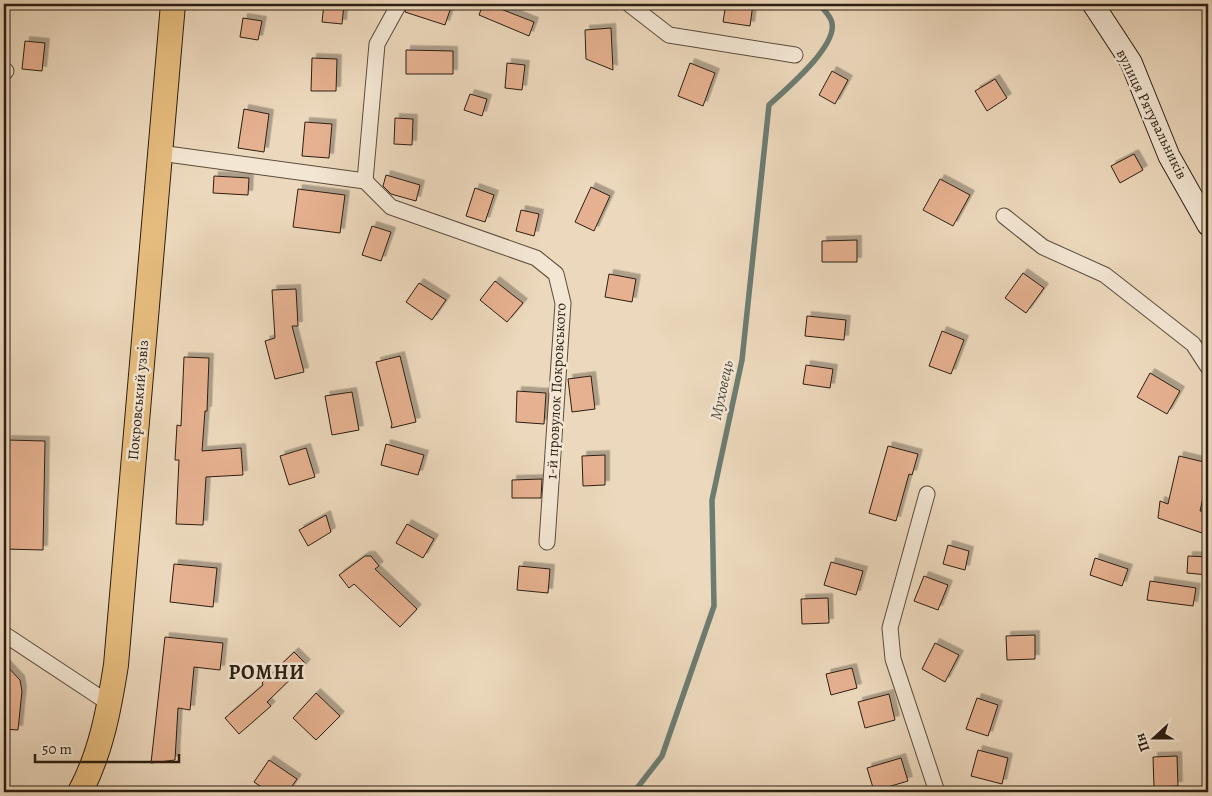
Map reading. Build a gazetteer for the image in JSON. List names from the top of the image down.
{
  "streets": {
    "main road": ["вулиця Рятувальників", "Покровський узвіз"],
    "street": ["1-й провулок Покровського"]
  },
  "districts": ["РОМНИ"],
  "water": ["Муховець"],
  "scale_bar": "50 m",
  "north": "left"
}
